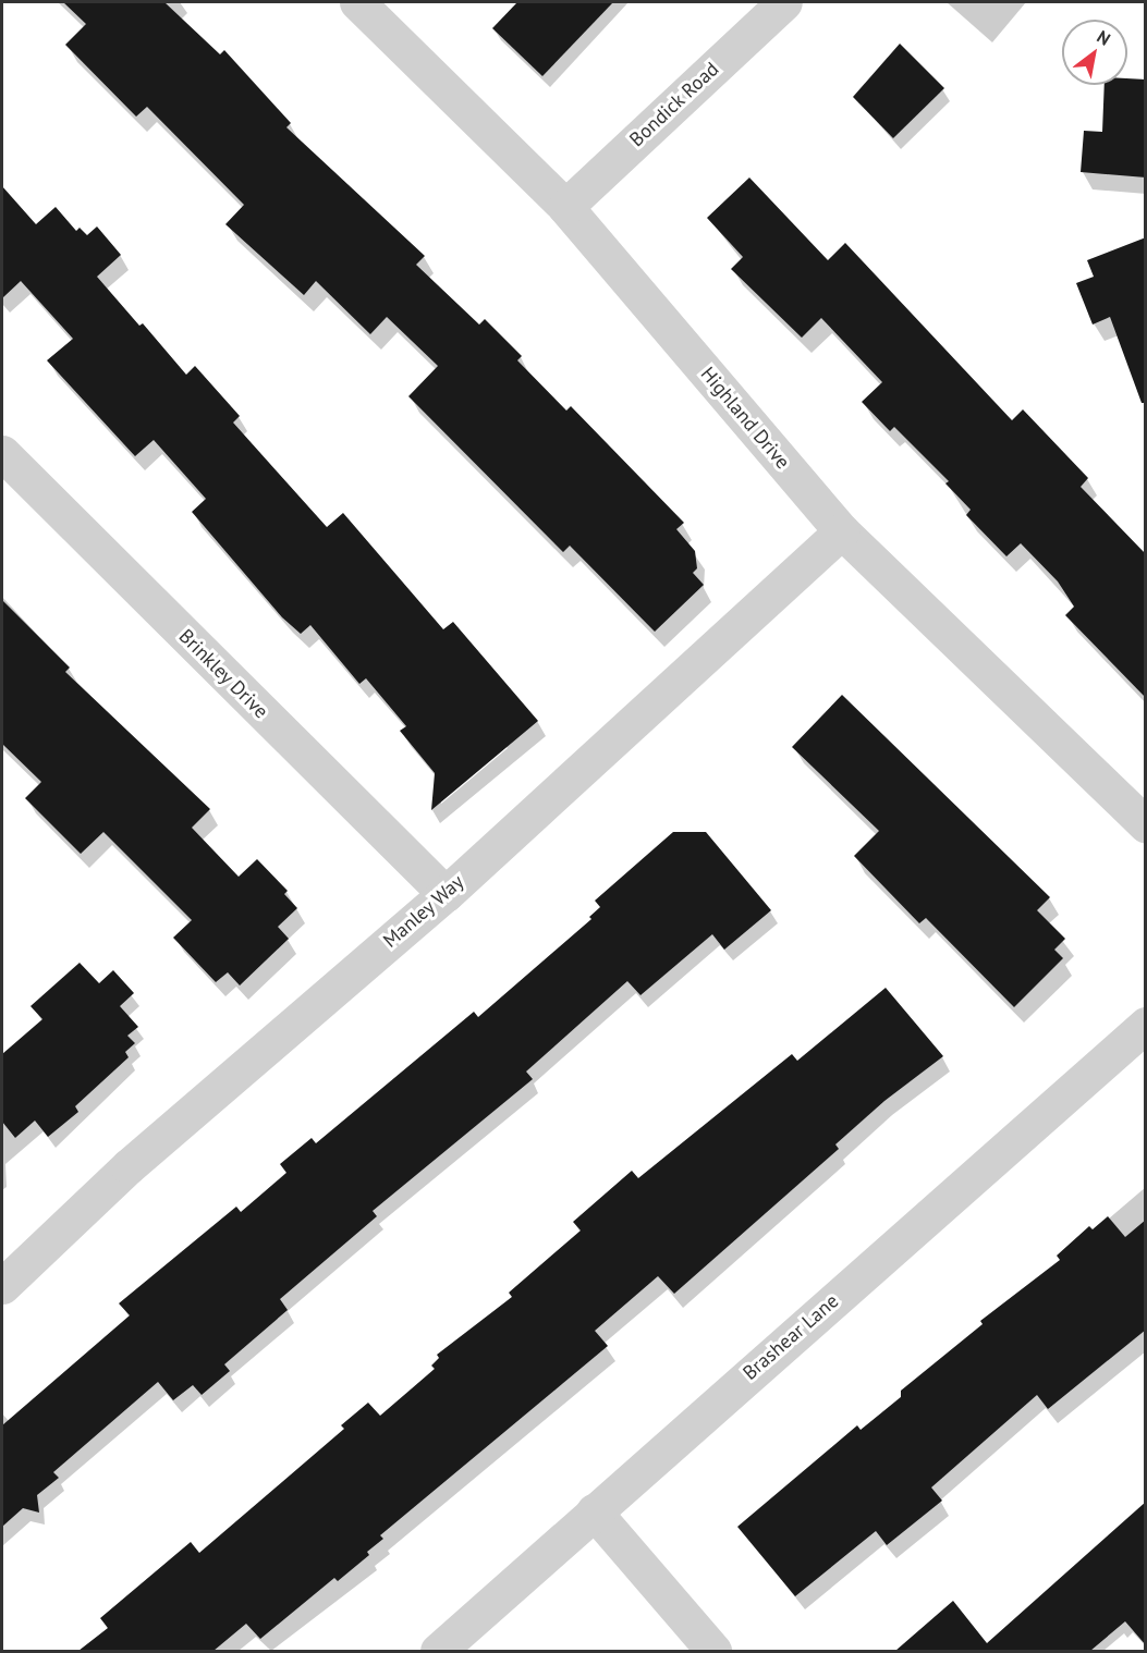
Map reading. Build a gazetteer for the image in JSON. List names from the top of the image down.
{
  "streets": {
    "street": [
      "Bondick Road",
      "Highland Drive",
      "Brinkley Drive",
      "Manley Way",
      "Brashear Lane"
    ]
  },
  "crossings": [
    ["Bondick Road", "Highland Drive"],
    ["Highland Drive", "Manley Way"],
    ["Brinkley Drive", "Manley Way"]
  ],
  "north": "top right"
}
